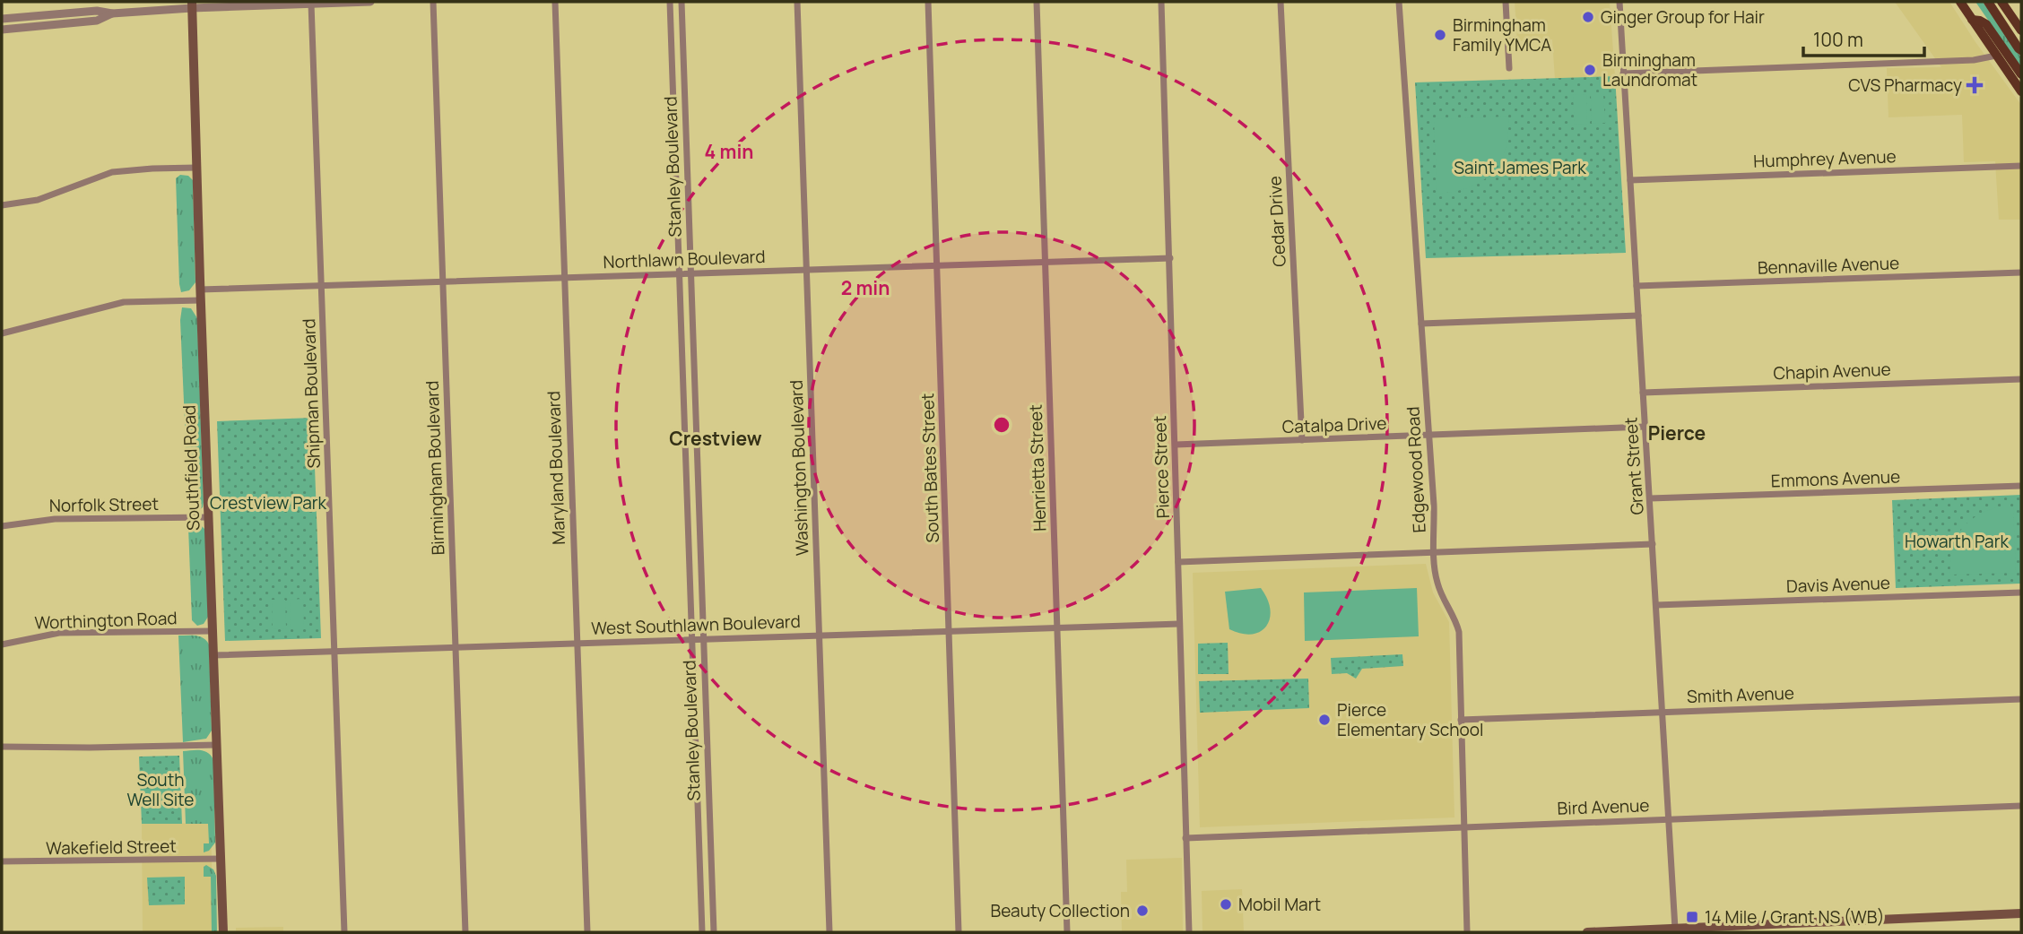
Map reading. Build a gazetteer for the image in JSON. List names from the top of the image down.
{
  "streets": {
    "main road": ["Southfield Road"],
    "street": [
      "Humphrey Avenue",
      "Stanley Boulevard",
      "Cedar Drive",
      "Northlawn Boulevard",
      "Bennaville Avenue",
      "Chapin Avenue",
      "Shipman Boulevard",
      "Catalpa Drive",
      "Grant Street",
      "Pierce Street",
      "Birmingham Boulevard",
      "Maryland Boulevard",
      "Washington Boulevard",
      "South Bates Street",
      "Henrietta Street",
      "Edgewood Road",
      "Emmons Avenue",
      "Norfolk Street",
      "Davis Avenue",
      "Worthington Road",
      "West Southlawn Boulevard",
      "Smith Avenue",
      "Bird Avenue",
      "Wakefield Street"
    ]
  },
  "crossings": [
    ["Humphrey Avenue", "Grant Street"],
    ["Stanley Boulevard", "Northlawn Boulevard"],
    ["Stanley Boulevard", "West Southlawn Boulevard"],
    ["Cedar Drive", "Catalpa Drive"],
    ["Northlawn Boulevard", "Shipman Boulevard"],
    ["Northlawn Boulevard", "Pierce Street"],
    ["Northlawn Boulevard", "Southfield Road"],
    ["Northlawn Boulevard", "Birmingham Boulevard"],
    ["Northlawn Boulevard", "Maryland Boulevard"],
    ["Northlawn Boulevard", "Washington Boulevard"],
    ["Northlawn Boulevard", "South Bates Street"],
    ["Northlawn Boulevard", "Henrietta Street"],
    ["Bennaville Avenue", "Grant Street"],
    ["Chapin Avenue", "Grant Street"],
    ["Shipman Boulevard", "West Southlawn Boulevard"],
    ["Catalpa Drive", "Grant Street"],
    ["Catalpa Drive", "Pierce Street"],
    ["Catalpa Drive", "Edgewood Road"],
    ["Grant Street", "Emmons Avenue"],
    ["Grant Street", "Davis Avenue"],
    ["Grant Street", "Smith Avenue"],
    ["Grant Street", "Bird Avenue"],
    ["Pierce Street", "West Southlawn Boulevard"],
    ["Pierce Street", "Bird Avenue"],
    ["Southfield Road", "Norfolk Street"],
    ["Southfield Road", "Worthington Road"],
    ["Southfield Road", "West Southlawn Boulevard"],
    ["Southfield Road", "Wakefield Street"],
    ["Birmingham Boulevard", "West Southlawn Boulevard"],
    ["Maryland Boulevard", "West Southlawn Boulevard"],
    ["Washington Boulevard", "West Southlawn Boulevard"],
    ["South Bates Street", "West Southlawn Boulevard"],
    ["Henrietta Street", "West Southlawn Boulevard"],
    ["Edgewood Road", "Smith Avenue"],
    ["Edgewood Road", "Bird Avenue"]
  ],
  "districts": ["Pierce", "Crestview"],
  "parks": [
    "Saint James Park",
    "Crestview Park",
    "Howarth Park",
    "South Well Site"
  ],
  "places": {
    "other": [
      "Ginger Group for Hair",
      "Birmingham Family YMCA",
      "Birmingham Laundromat",
      "Pierce Elementary School",
      "Mobil Mart",
      "Beauty Collection"
    ],
    "health": ["CVS Pharmacy"],
    "transit": ["14 Mile / Grant NS (WB)"]
  },
  "scale_bar": "100 m",
  "rings": ["4 min", "2 min"]
}
